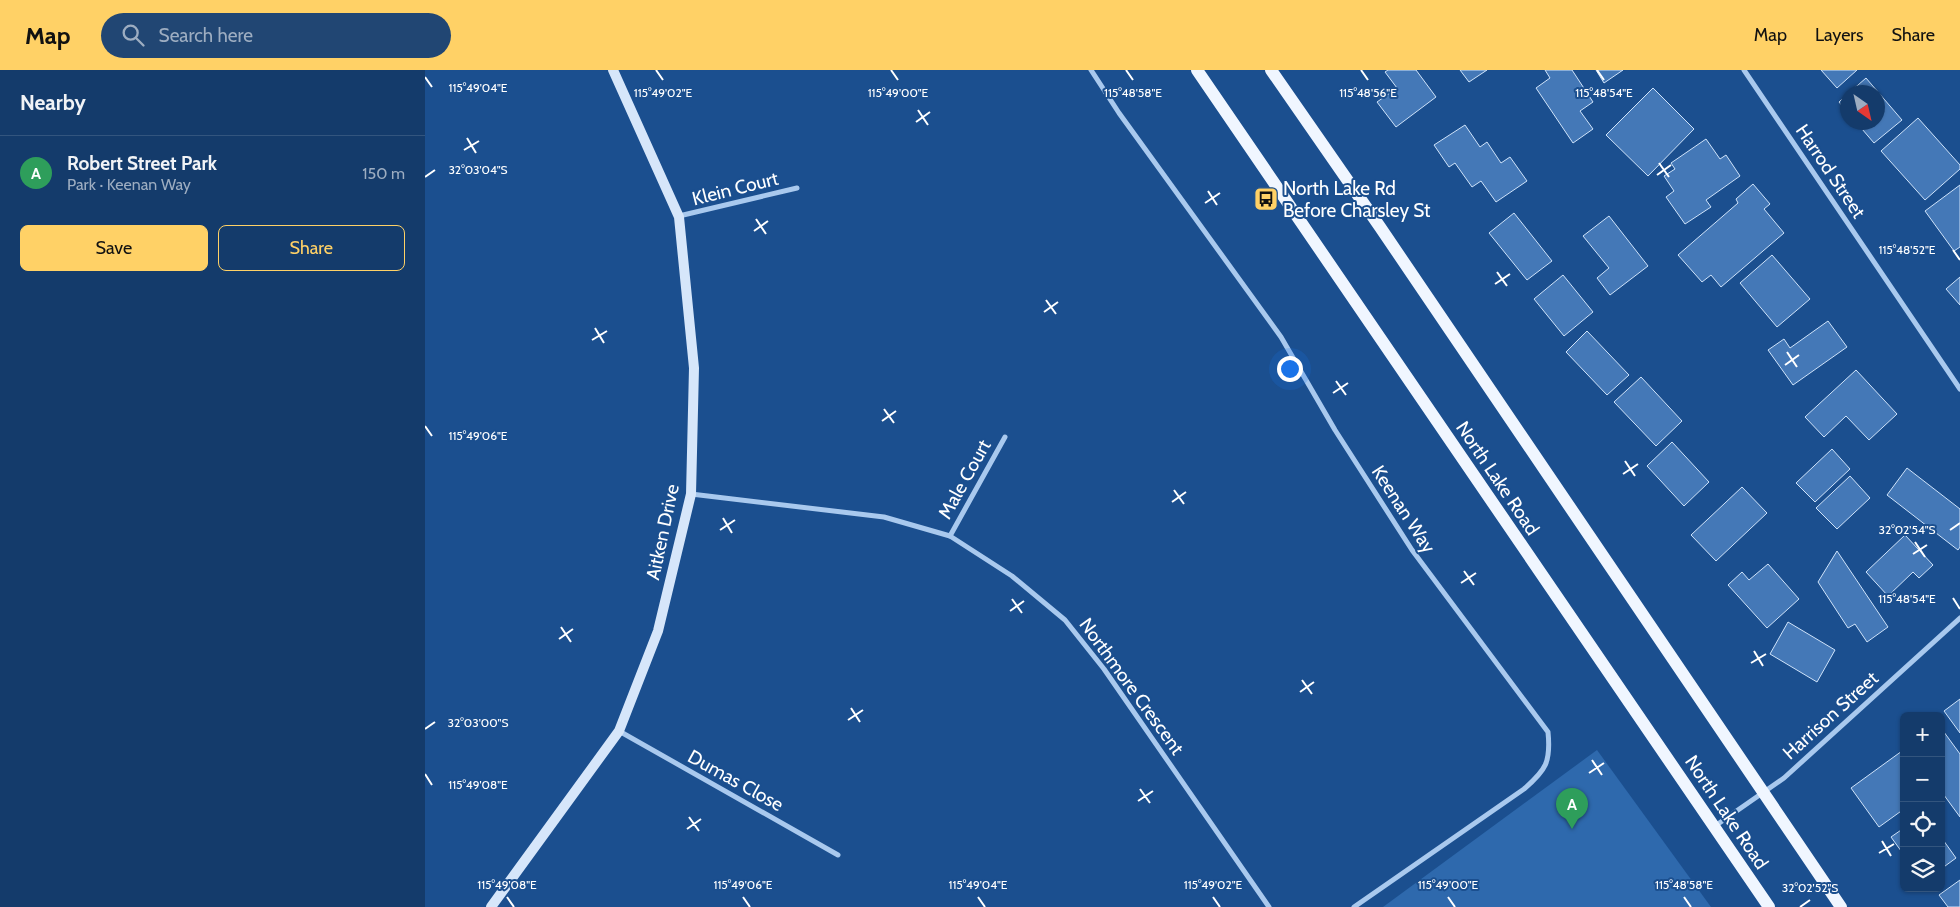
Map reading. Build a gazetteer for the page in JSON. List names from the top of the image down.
{
  "streets": {
    "main road": ["North Lake Road"],
    "street": [
      "Harrod Street",
      "Klein Court",
      "Male Court",
      "Keenan Way",
      "Aitken Drive",
      "Northmore Crescent",
      "Harrison Street",
      "Dumas Close"
    ]
  },
  "crossings": [
    ["Klein Court", "Aitken Drive"],
    ["North Lake Road", "Harrison Street"],
    ["Male Court", "Northmore Crescent"],
    ["Aitken Drive", "Northmore Crescent"],
    ["Aitken Drive", "Dumas Close"]
  ],
  "places": {
    "bus stop": ["North Lake Rd Before Charsley St"]
  },
  "north": "bottom right",
  "page": {
    "header": "Map",
    "search": "Search here",
    "nav": ["Map", "Layers", "Share"],
    "heading": "Nearby",
    "list": [
      {
        "mark": "A",
        "name": "Robert Street Park",
        "note": "Park · Keenan Way",
        "value": "150 m"
      }
    ],
    "buttons": ["Save", "Share"],
    "map_buttons": ["+", "−"],
    "pins": "A"
  },
  "coordinates": [
    "115°49'04\"E",
    "115°48'58\"E",
    "115°49'02\"E",
    "115°49'00\"E",
    "115°48'56\"E",
    "115°48'54\"E",
    "32°03'04\"S",
    "115°48'52\"E",
    "115°49'06\"E",
    "32°02'54\"S",
    "32°03'00\"S",
    "115°49'08\"E",
    "32°02'52\"S"
  ]
}
